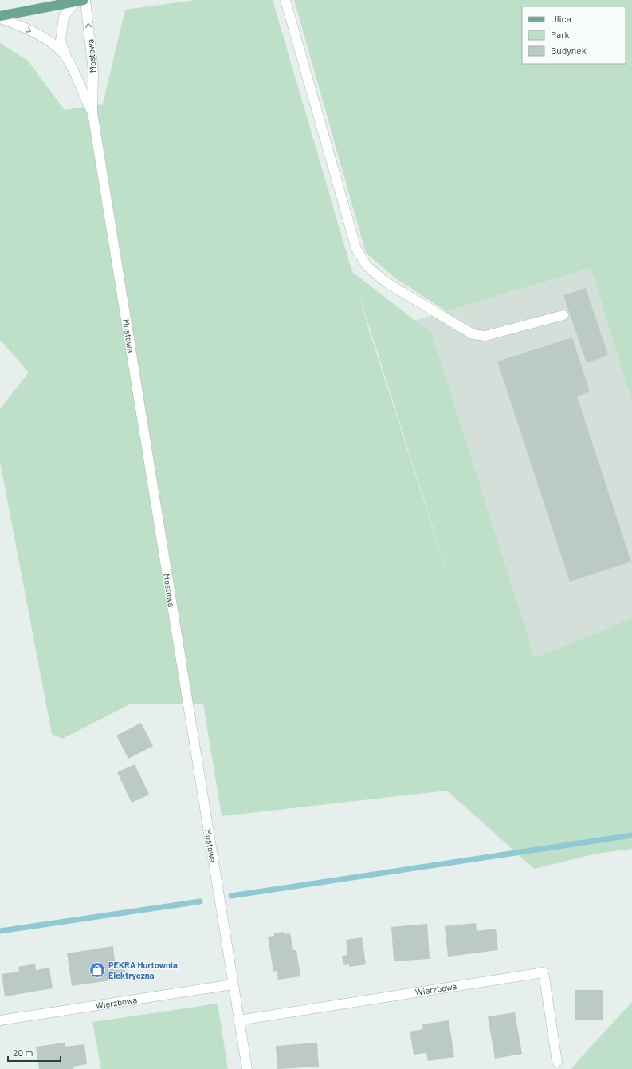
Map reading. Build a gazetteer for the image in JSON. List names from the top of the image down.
{
  "streets": {
    "street": ["Mostowa", "Wierzbowa"]
  },
  "crossings": [
    ["Mostowa", "Wierzbowa"]
  ],
  "places": {
    "shop": ["PEKRA Hurtownia Elektryczna"]
  },
  "legend": ["Ulica", "Park", "Budynek"],
  "scale_bar": "20 m"
}
